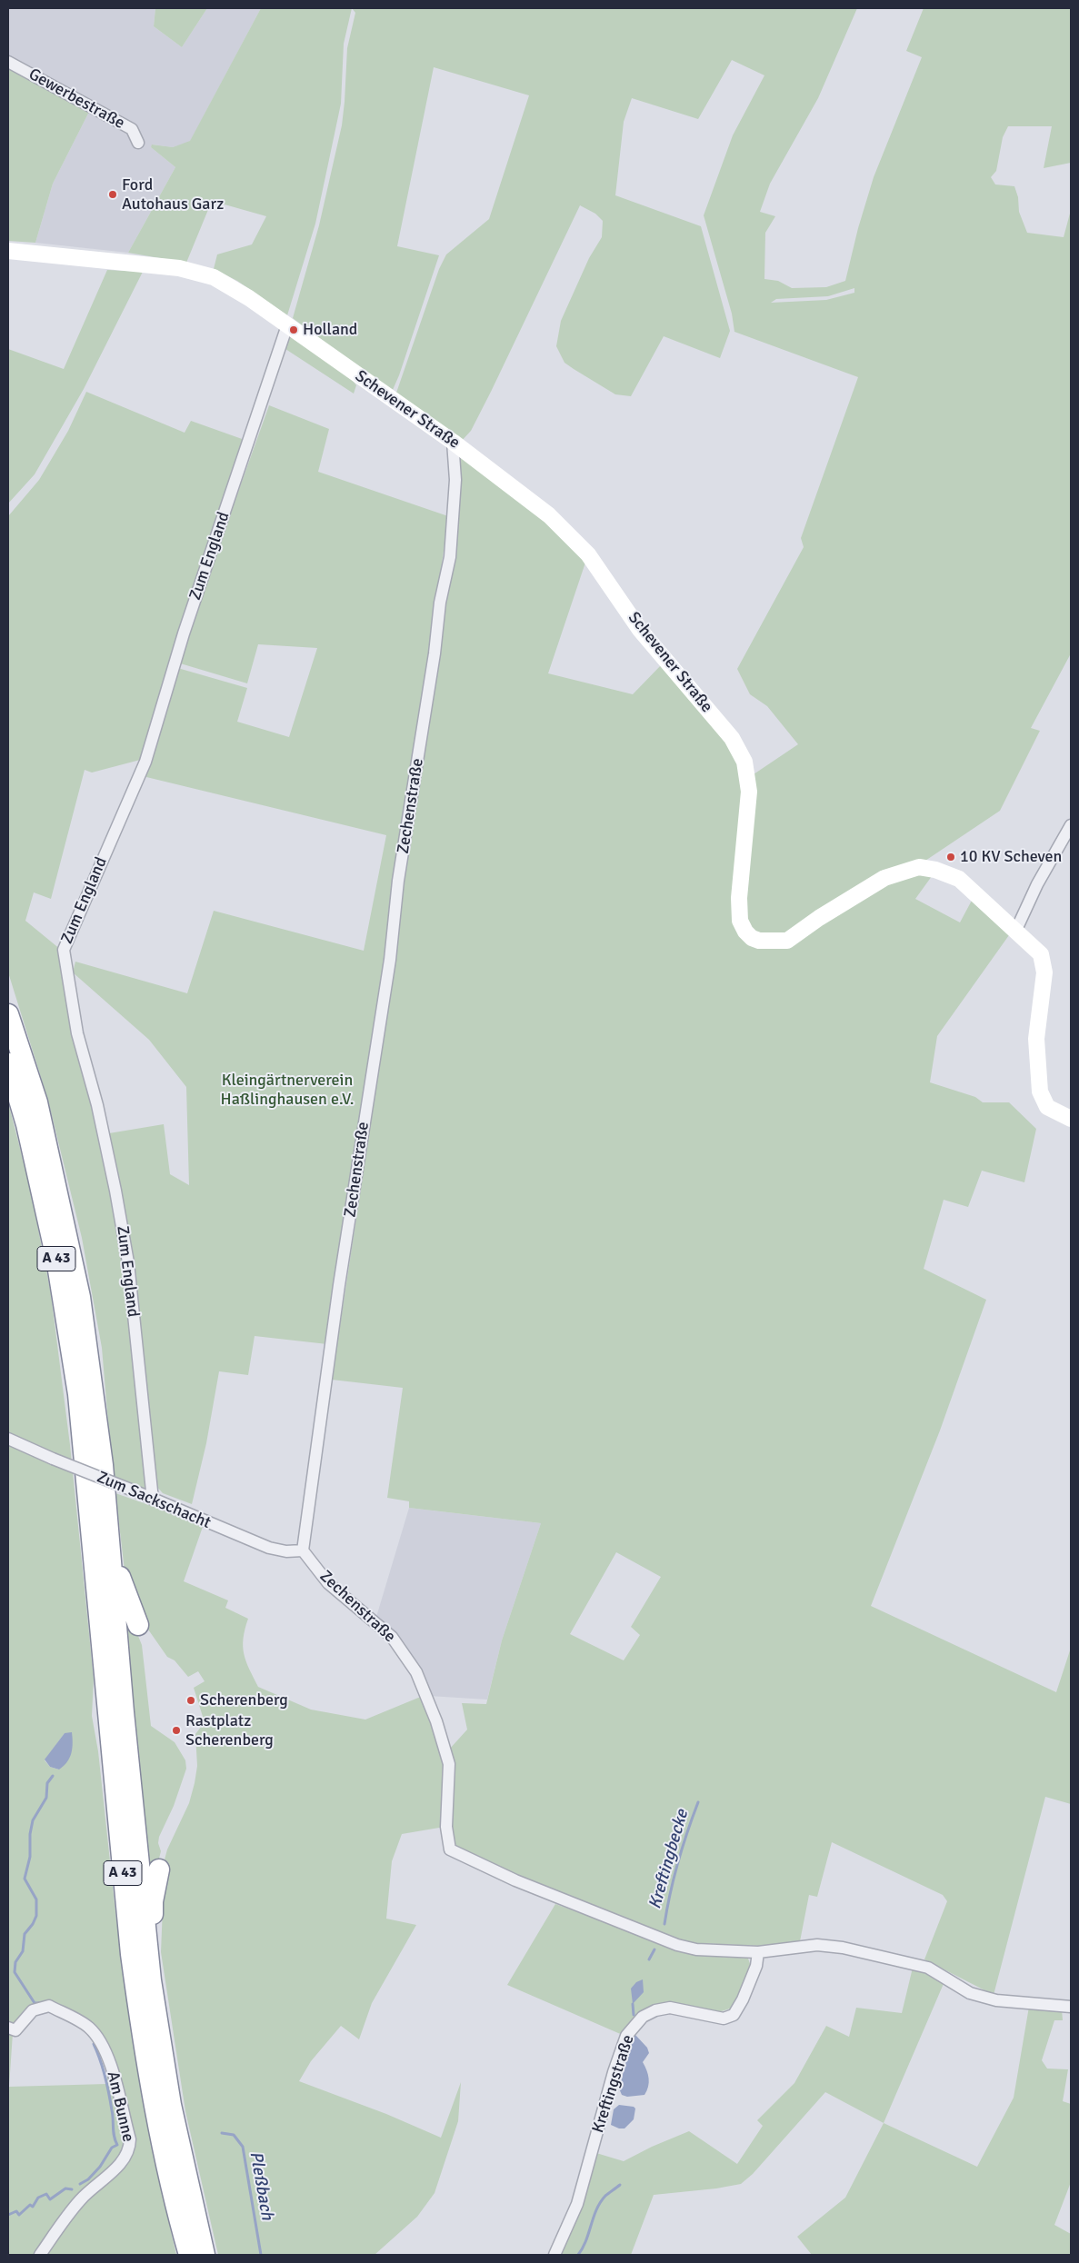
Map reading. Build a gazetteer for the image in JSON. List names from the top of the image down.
{
  "streets": {
    "highway": ["A 43"],
    "main road": ["Schevener Straße"],
    "street": [
      "Gewerbestraße",
      "Zum England",
      "Zechenstraße",
      "Zum Sackschacht",
      "Kreftingstraße",
      "Am Bunne"
    ]
  },
  "crossings": [
    ["Schevener Straße", "Zum England"],
    ["Schevener Straße", "Zechenstraße"],
    ["Zum England", "Zum Sackschacht"],
    ["Zechenstraße", "Zum Sackschacht"],
    ["Zechenstraße", "Kreftingstraße"]
  ],
  "water": ["Kreftingbecke", "Pleßbach"],
  "parks": ["Kleingärtnerverein Haßlinghausen e.V."],
  "places": [
    "Ford Autohaus Garz",
    "Holland",
    "10 KV Scheven",
    "Scherenberg",
    "Rastplatz Scherenberg"
  ]
}
